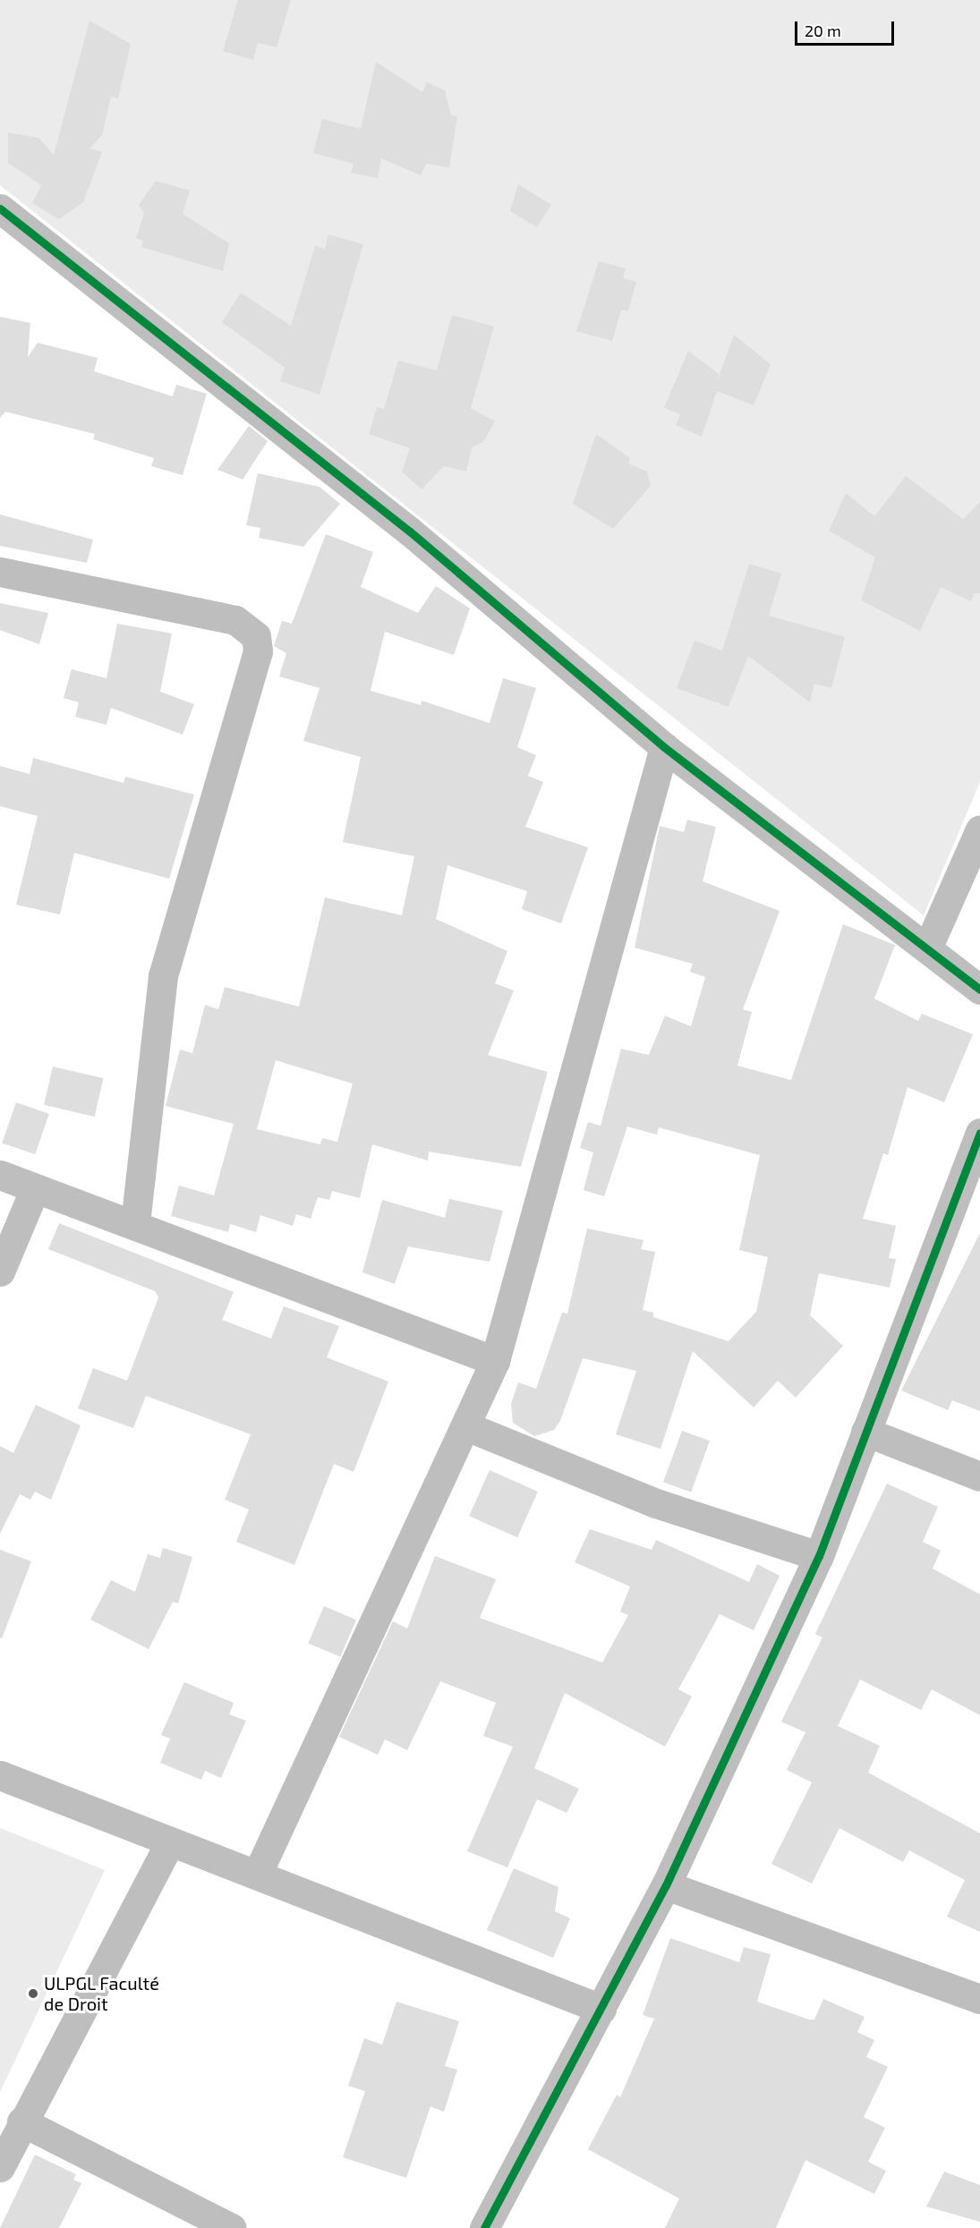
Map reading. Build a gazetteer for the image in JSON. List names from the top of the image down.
{
  "places": ["ULPGL Faculté de Droit"],
  "scale_bar": "20 m"
}
